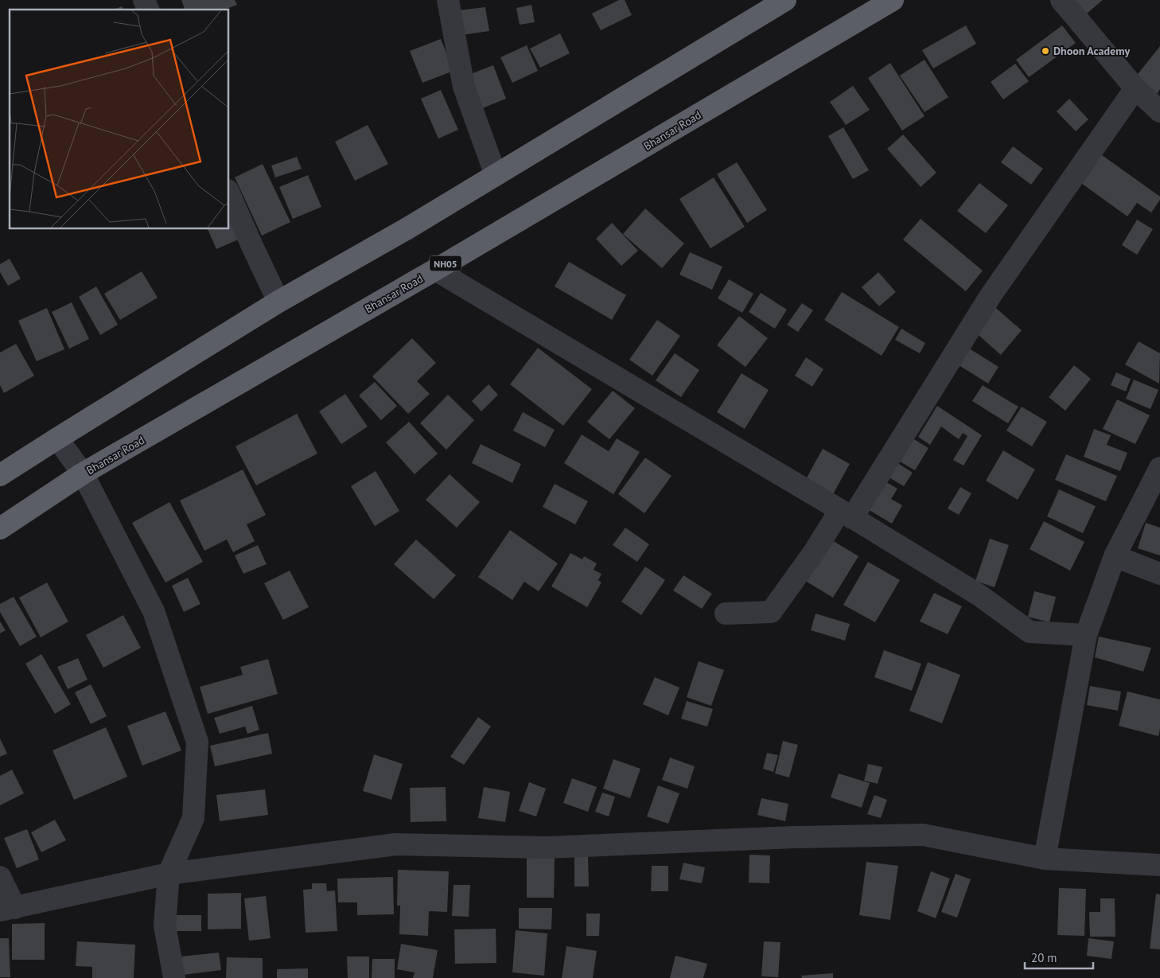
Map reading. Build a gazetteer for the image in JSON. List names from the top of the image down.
{
  "streets": {
    "highway": ["Bhansar Road", "NH05"]
  },
  "places": ["Dhoon Academy"],
  "scale_bar": "20 m"
}
